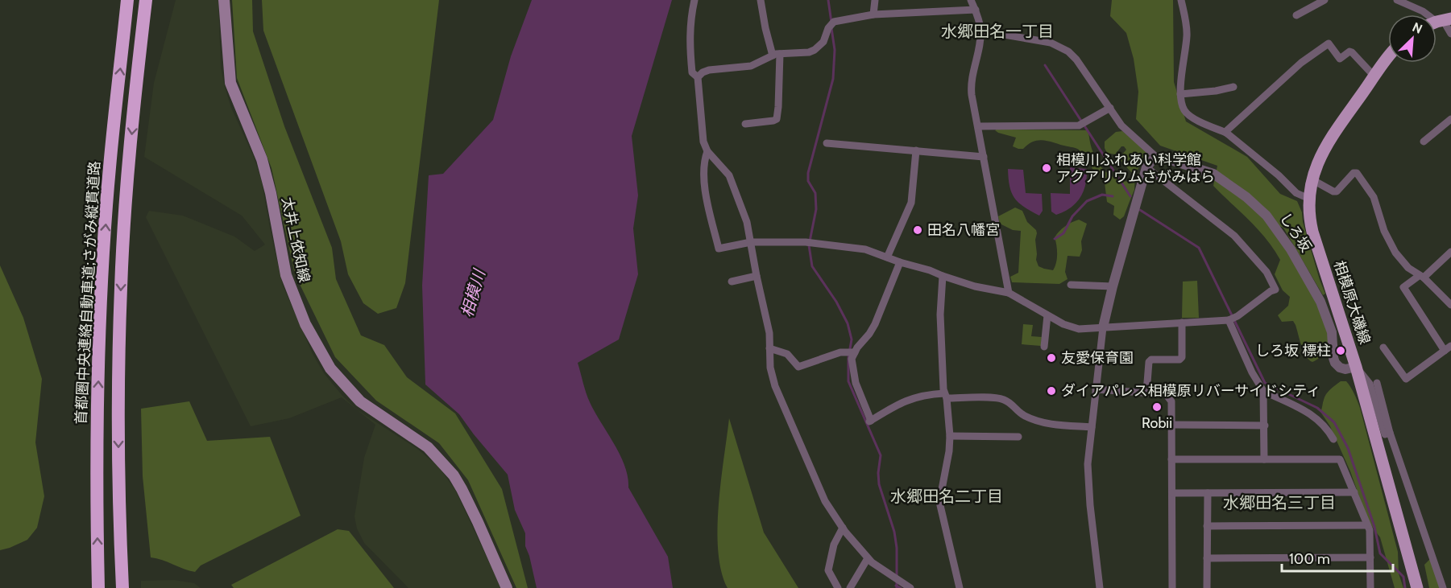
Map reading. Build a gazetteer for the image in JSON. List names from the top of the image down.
{
  "streets": {
    "highway": ["首都圏中央連絡自動車道;さがみ縦貫道路"],
    "main road": ["太井上依知線", "相模原大磯線"],
    "street": ["しろ坂"]
  },
  "crossings": [
    ["しろ坂", "相模原大磯線"]
  ],
  "districts": ["水郷田名一丁目", "水郷田名二丁目", "水郷田名三丁目"],
  "water": ["相模川"],
  "places": [
    "相模川ふれあい科学館 アクアリウムさがみはら",
    "田名八幡宮",
    "しろ坂 標柱",
    "友愛保育園",
    "ダイアパレス相模原リバーサイドシティ",
    "Robii"
  ],
  "scale_bar": "100 m",
  "north": "top right"
}
